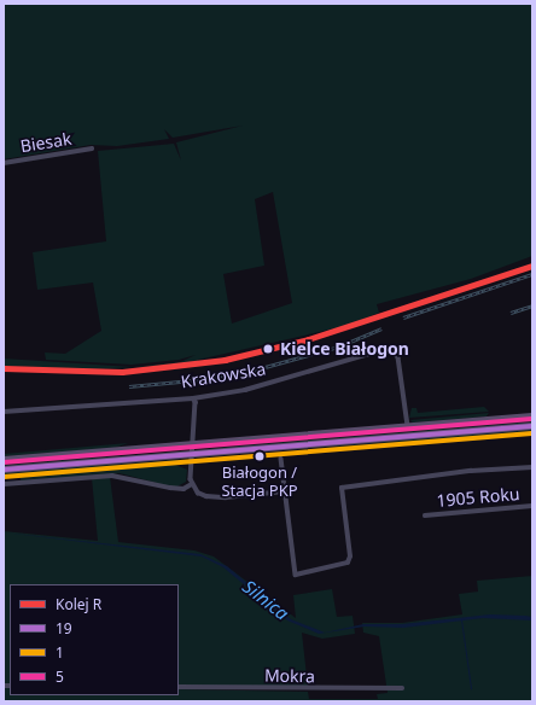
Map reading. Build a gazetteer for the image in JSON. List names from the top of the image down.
{
  "streets": {
    "street": [
      "Biesak",
      "Krakowska",
      "1905 Roku",
      "Mokra"
    ]
  },
  "water": ["Silnica"],
  "places": ["Kielce Białogon", "Białogon / Stacja PKP"],
  "lines": [
    "rail line R",
    "transit line 5",
    "transit line 19",
    "transit line 1"
  ],
  "legend": [
    "Kolej R",
    "19",
    "1",
    "5"
  ]
}
